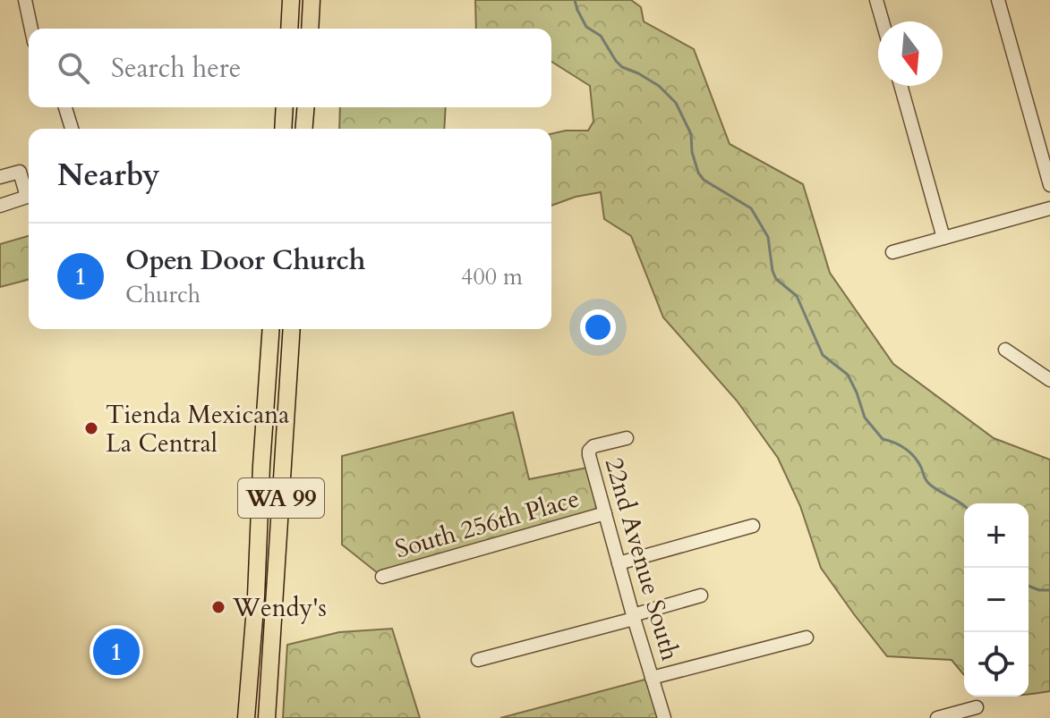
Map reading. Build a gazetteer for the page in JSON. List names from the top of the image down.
{
  "streets": {
    "main road": ["WA 99"],
    "street": ["South 256th Place", "22nd Avenue South"]
  },
  "crossings": [
    ["South 256th Place", "22nd Avenue South"]
  ],
  "places": ["Tienda Mexicana La Central", "Wendy's"],
  "north": "bottom",
  "page": {
    "search": "Search here",
    "heading": "Nearby",
    "list": [
      {
        "mark": "1",
        "name": "Open Door Church",
        "note": "Church",
        "value": "400 m"
      }
    ],
    "map_buttons": ["+", "−"],
    "pins": "1"
  }
}
